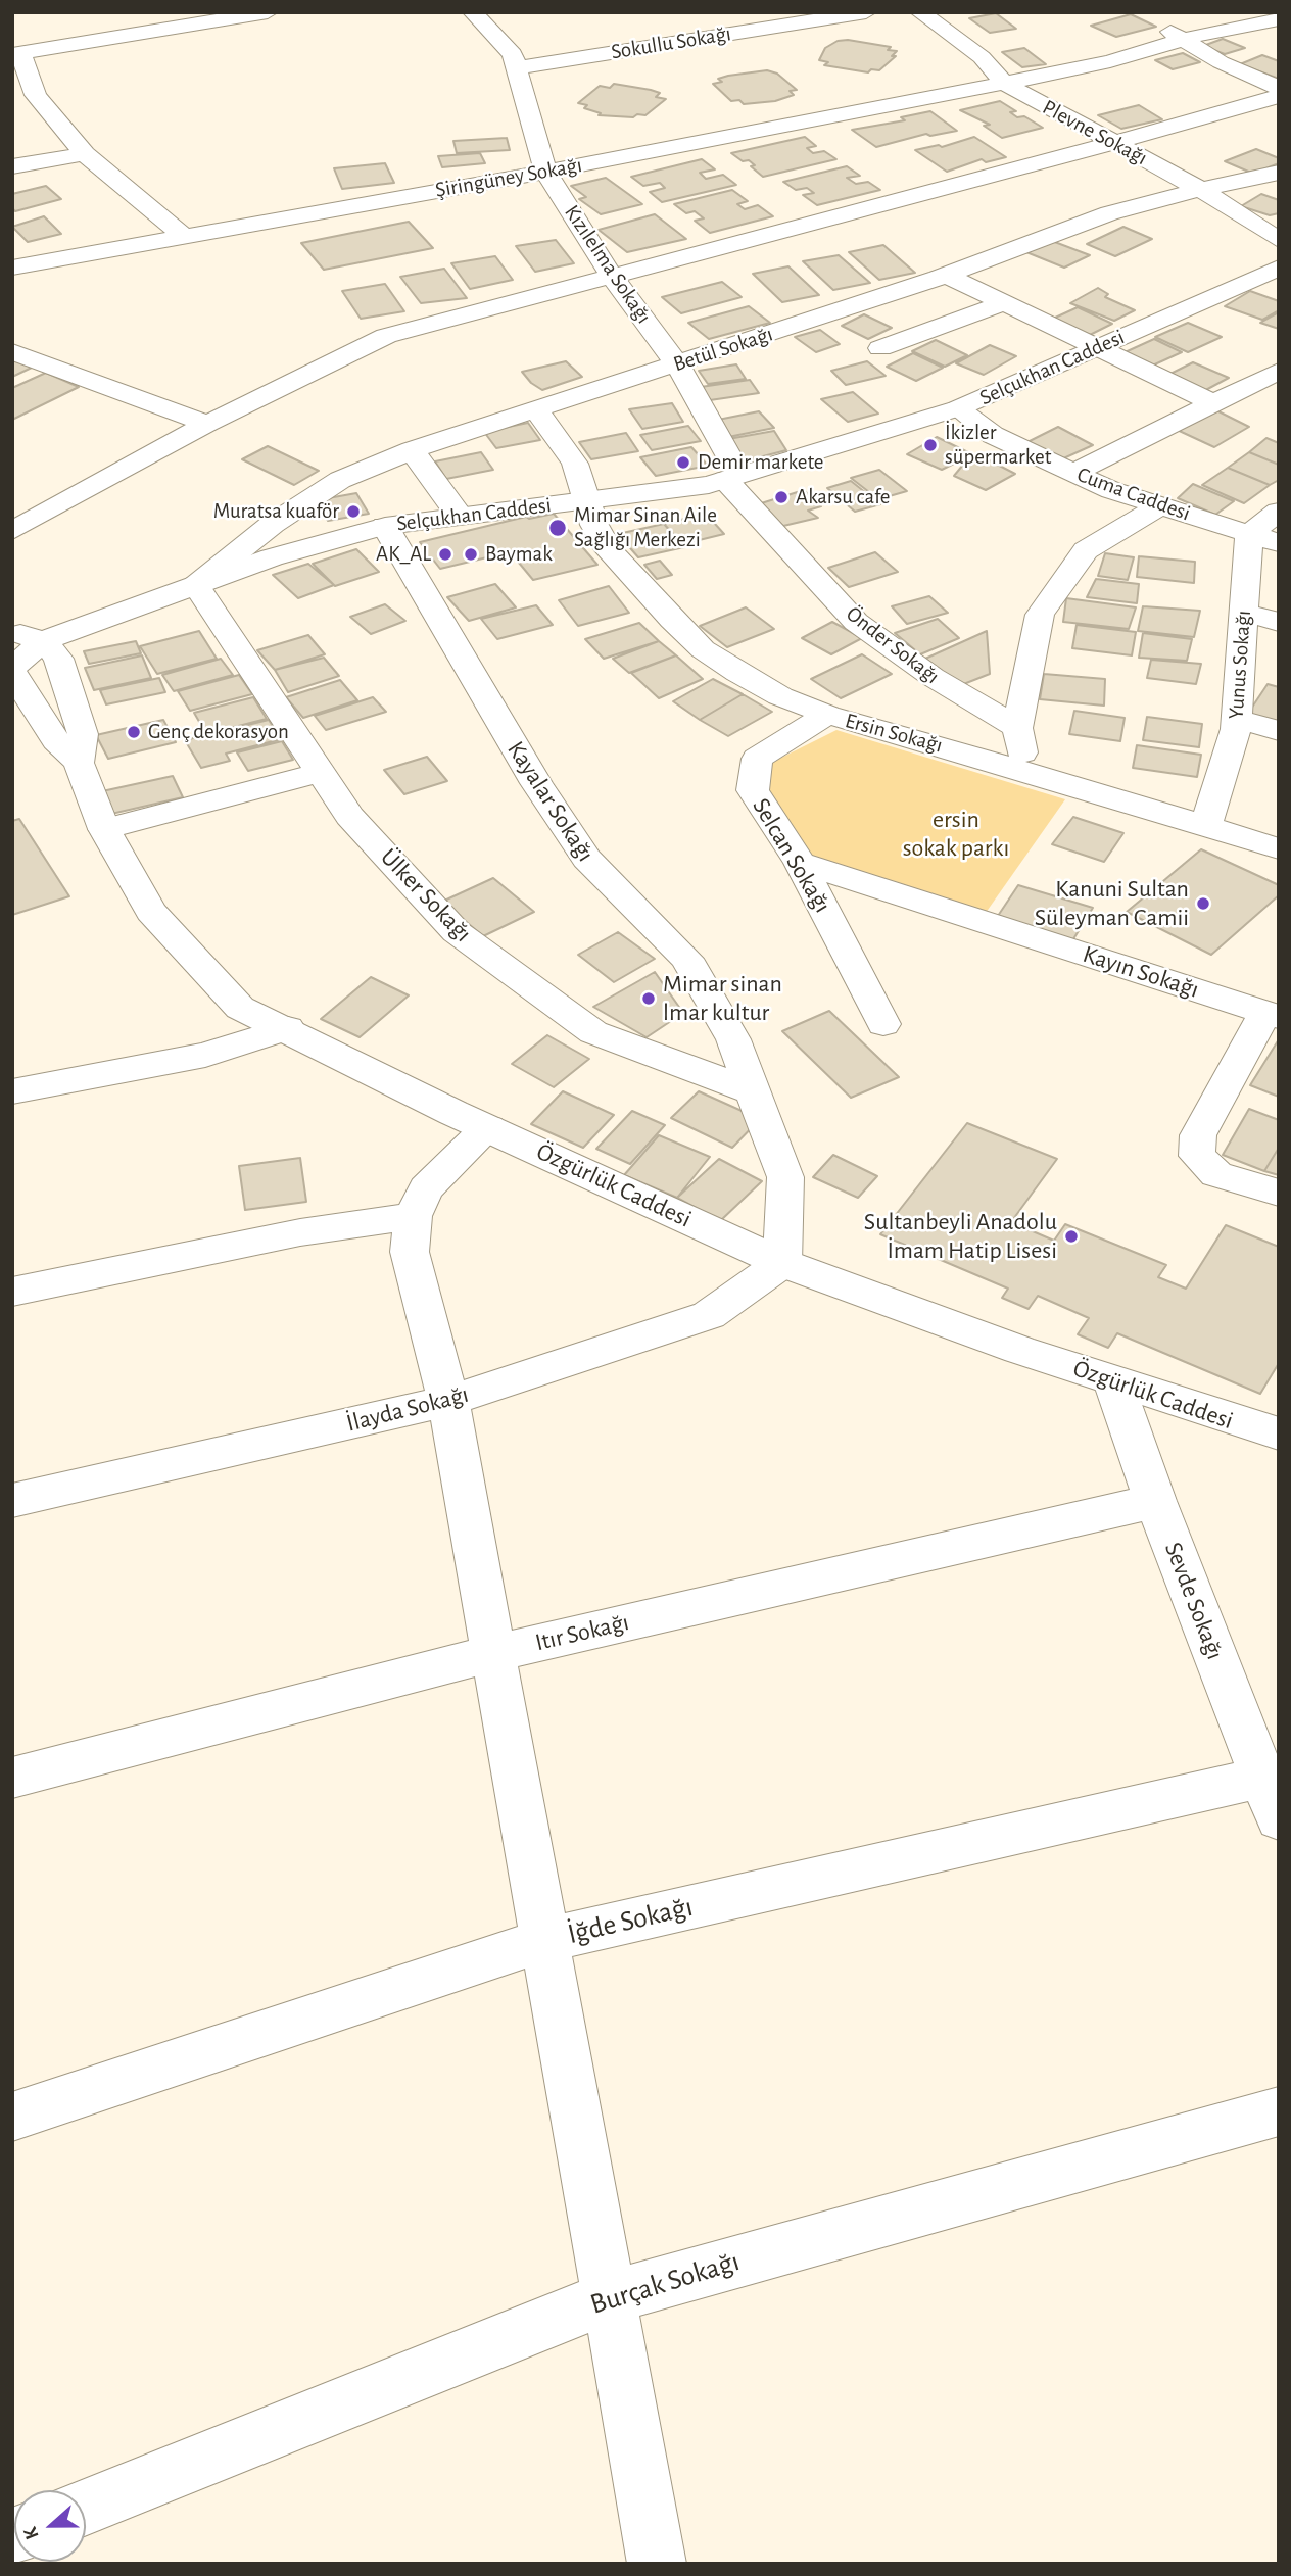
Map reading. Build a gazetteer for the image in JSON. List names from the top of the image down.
{
  "streets": {
    "street": [
      "Sokullu Sokağı",
      "Plevne Sokağı",
      "Şiringüney Sokağı",
      "Kızılelma Sokağı",
      "Betül Sokağı",
      "Selçukhan Caddesi",
      "Cuma Caddesi",
      "Önder Sokağı",
      "Yunus Sokağı",
      "Ersin Sokağı",
      "Kayalar Sokağı",
      "Selcan Sokağı",
      "Ülker Sokağı",
      "Kayın Sokağı",
      "Özgürlük Caddesi",
      "İlayda Sokağı",
      "Sevde Sokağı",
      "Itır Sokağı",
      "İğde Sokağı",
      "Burçak Sokağı"
    ]
  },
  "crossings": [
    ["Sokullu Sokağı", "Kızılelma Sokağı"],
    ["Plevne Sokağı", "Şiringüney Sokağı"],
    ["Plevne Sokağı", "Betül Sokağı"],
    ["Şiringüney Sokağı", "Kızılelma Sokağı"],
    ["Kızılelma Sokağı", "Betül Sokağı"],
    ["Kızılelma Sokağı", "Selçukhan Caddesi"],
    ["Kızılelma Sokağı", "Önder Sokağı"],
    ["Betül Sokağı", "Selçukhan Caddesi"],
    ["Betül Sokağı", "Ersin Sokağı"],
    ["Betül Sokağı", "Ülker Sokağı"],
    ["Selçukhan Caddesi", "Cuma Caddesi"],
    ["Selçukhan Caddesi", "Önder Sokağı"],
    ["Selçukhan Caddesi", "Ersin Sokağı"],
    ["Selçukhan Caddesi", "Kayalar Sokağı"],
    ["Selçukhan Caddesi", "Ülker Sokağı"],
    ["Selçukhan Caddesi", "Özgürlük Caddesi"],
    ["Cuma Caddesi", "Yunus Sokağı"],
    ["Yunus Sokağı", "Ersin Sokağı"],
    ["Ersin Sokağı", "Selcan Sokağı"],
    ["Kayalar Sokağı", "Ülker Sokağı"],
    ["Kayalar Sokağı", "Özgürlük Caddesi"],
    ["Kayalar Sokağı", "İlayda Sokağı"],
    ["Selcan Sokağı", "Kayın Sokağı"],
    ["Özgürlük Caddesi", "İlayda Sokağı"],
    ["Özgürlük Caddesi", "Sevde Sokağı"],
    ["Sevde Sokağı", "Itır Sokağı"],
    ["Sevde Sokağı", "İğde Sokağı"]
  ],
  "parks": ["ersin sokak parkı"],
  "places": [
    "İkizler süpermarket",
    "Demir markete",
    "Akarsu cafe",
    "Muratsa kuaför",
    "Mimar Sinan Aile Sağlığı Merkezi",
    "AK_AL",
    "Baymak",
    "Genç dekorasyon",
    "Kanuni Sultan Süleyman Camii",
    "Mimar sinan lmar kultur",
    "Sultanbeyli Anadolu İmam Hatip Lisesi"
  ],
  "north": "left"
}
